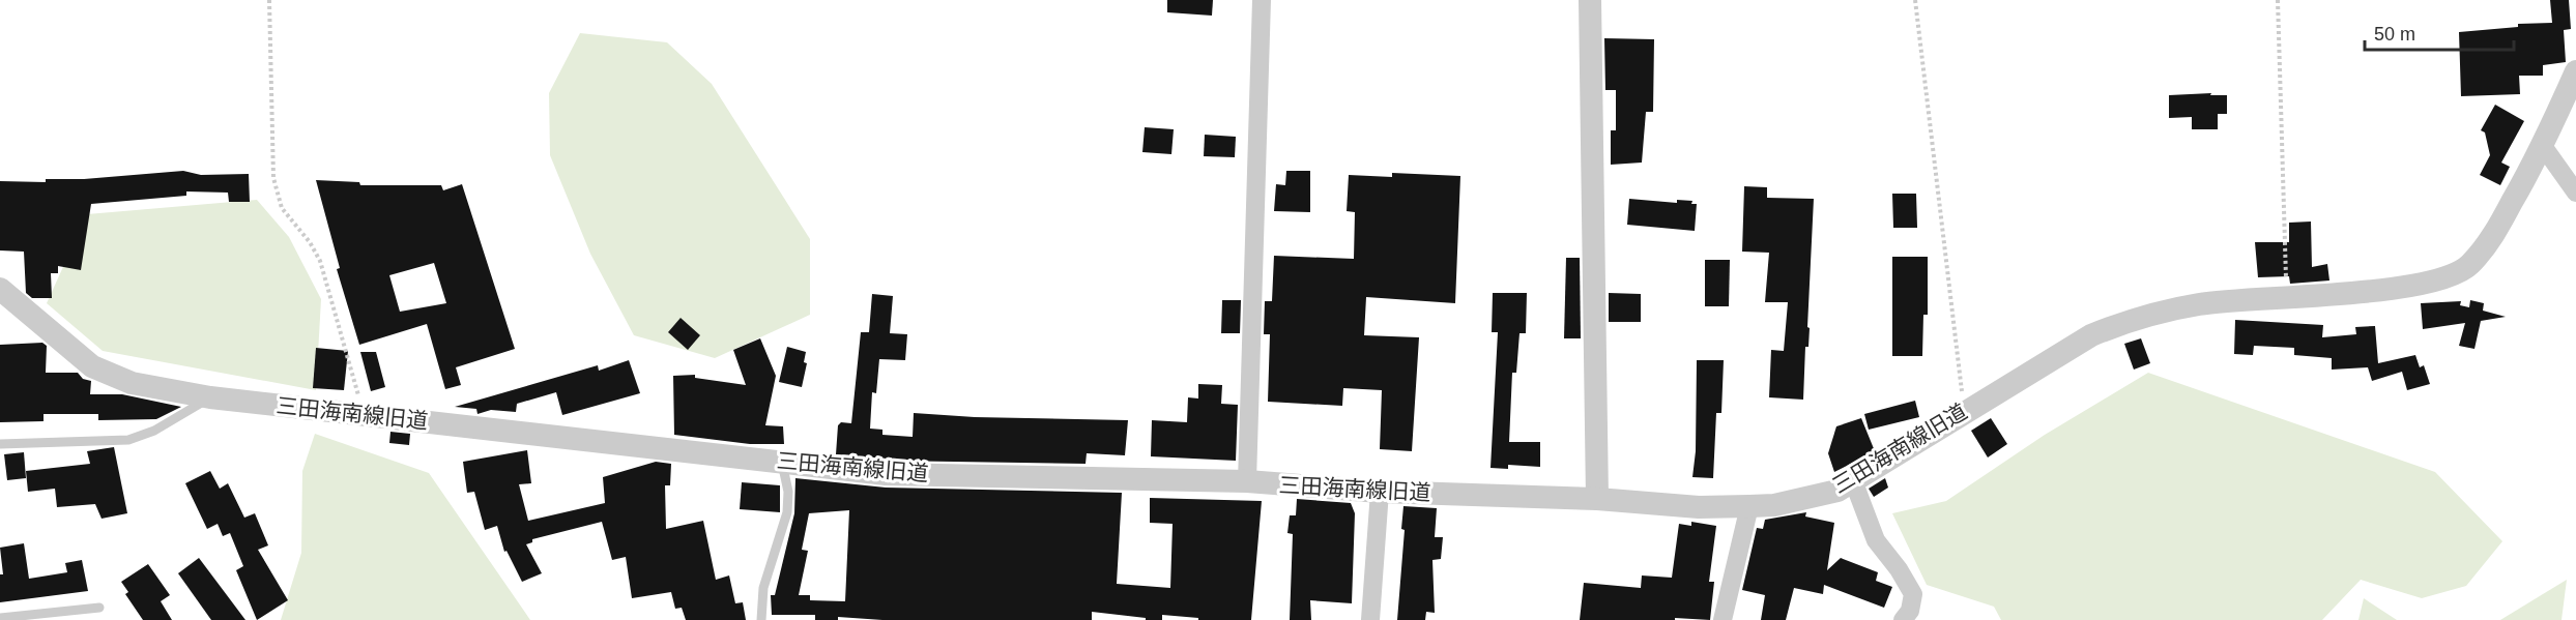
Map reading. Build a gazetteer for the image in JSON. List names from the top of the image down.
{
  "streets": {
    "street": ["三田海南線旧道"]
  },
  "scale_bar": "50 m"
}
